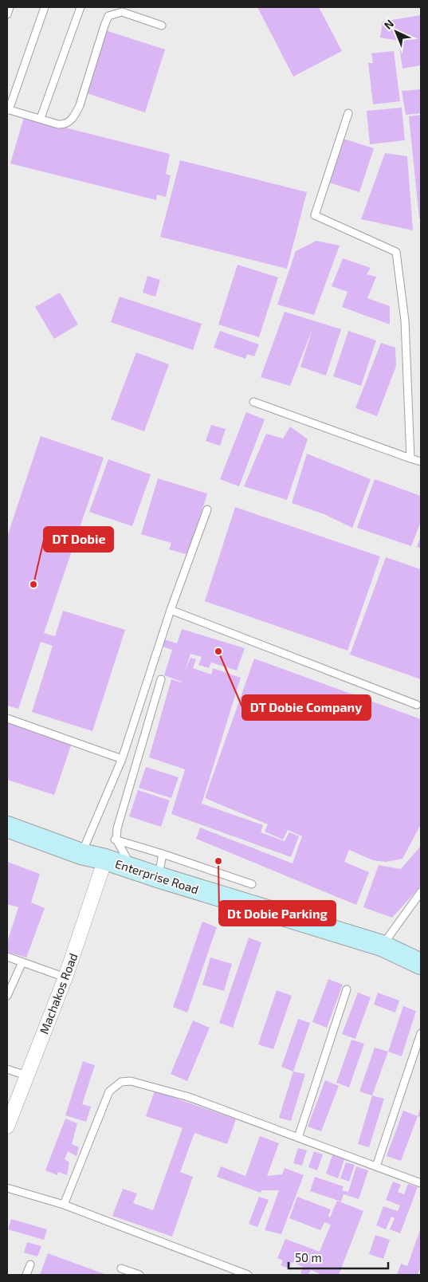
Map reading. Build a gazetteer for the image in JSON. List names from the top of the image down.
{
  "streets": {
    "main road": ["Enterprise Road"],
    "street": ["Machakos Road"]
  },
  "crossings": [
    ["Enterprise Road", "Machakos Road"]
  ],
  "places": ["DT Dobie", "DT Dobie Company", "Dt Dobie Parking"],
  "scale_bar": "50 m",
  "north": "top left"
}
